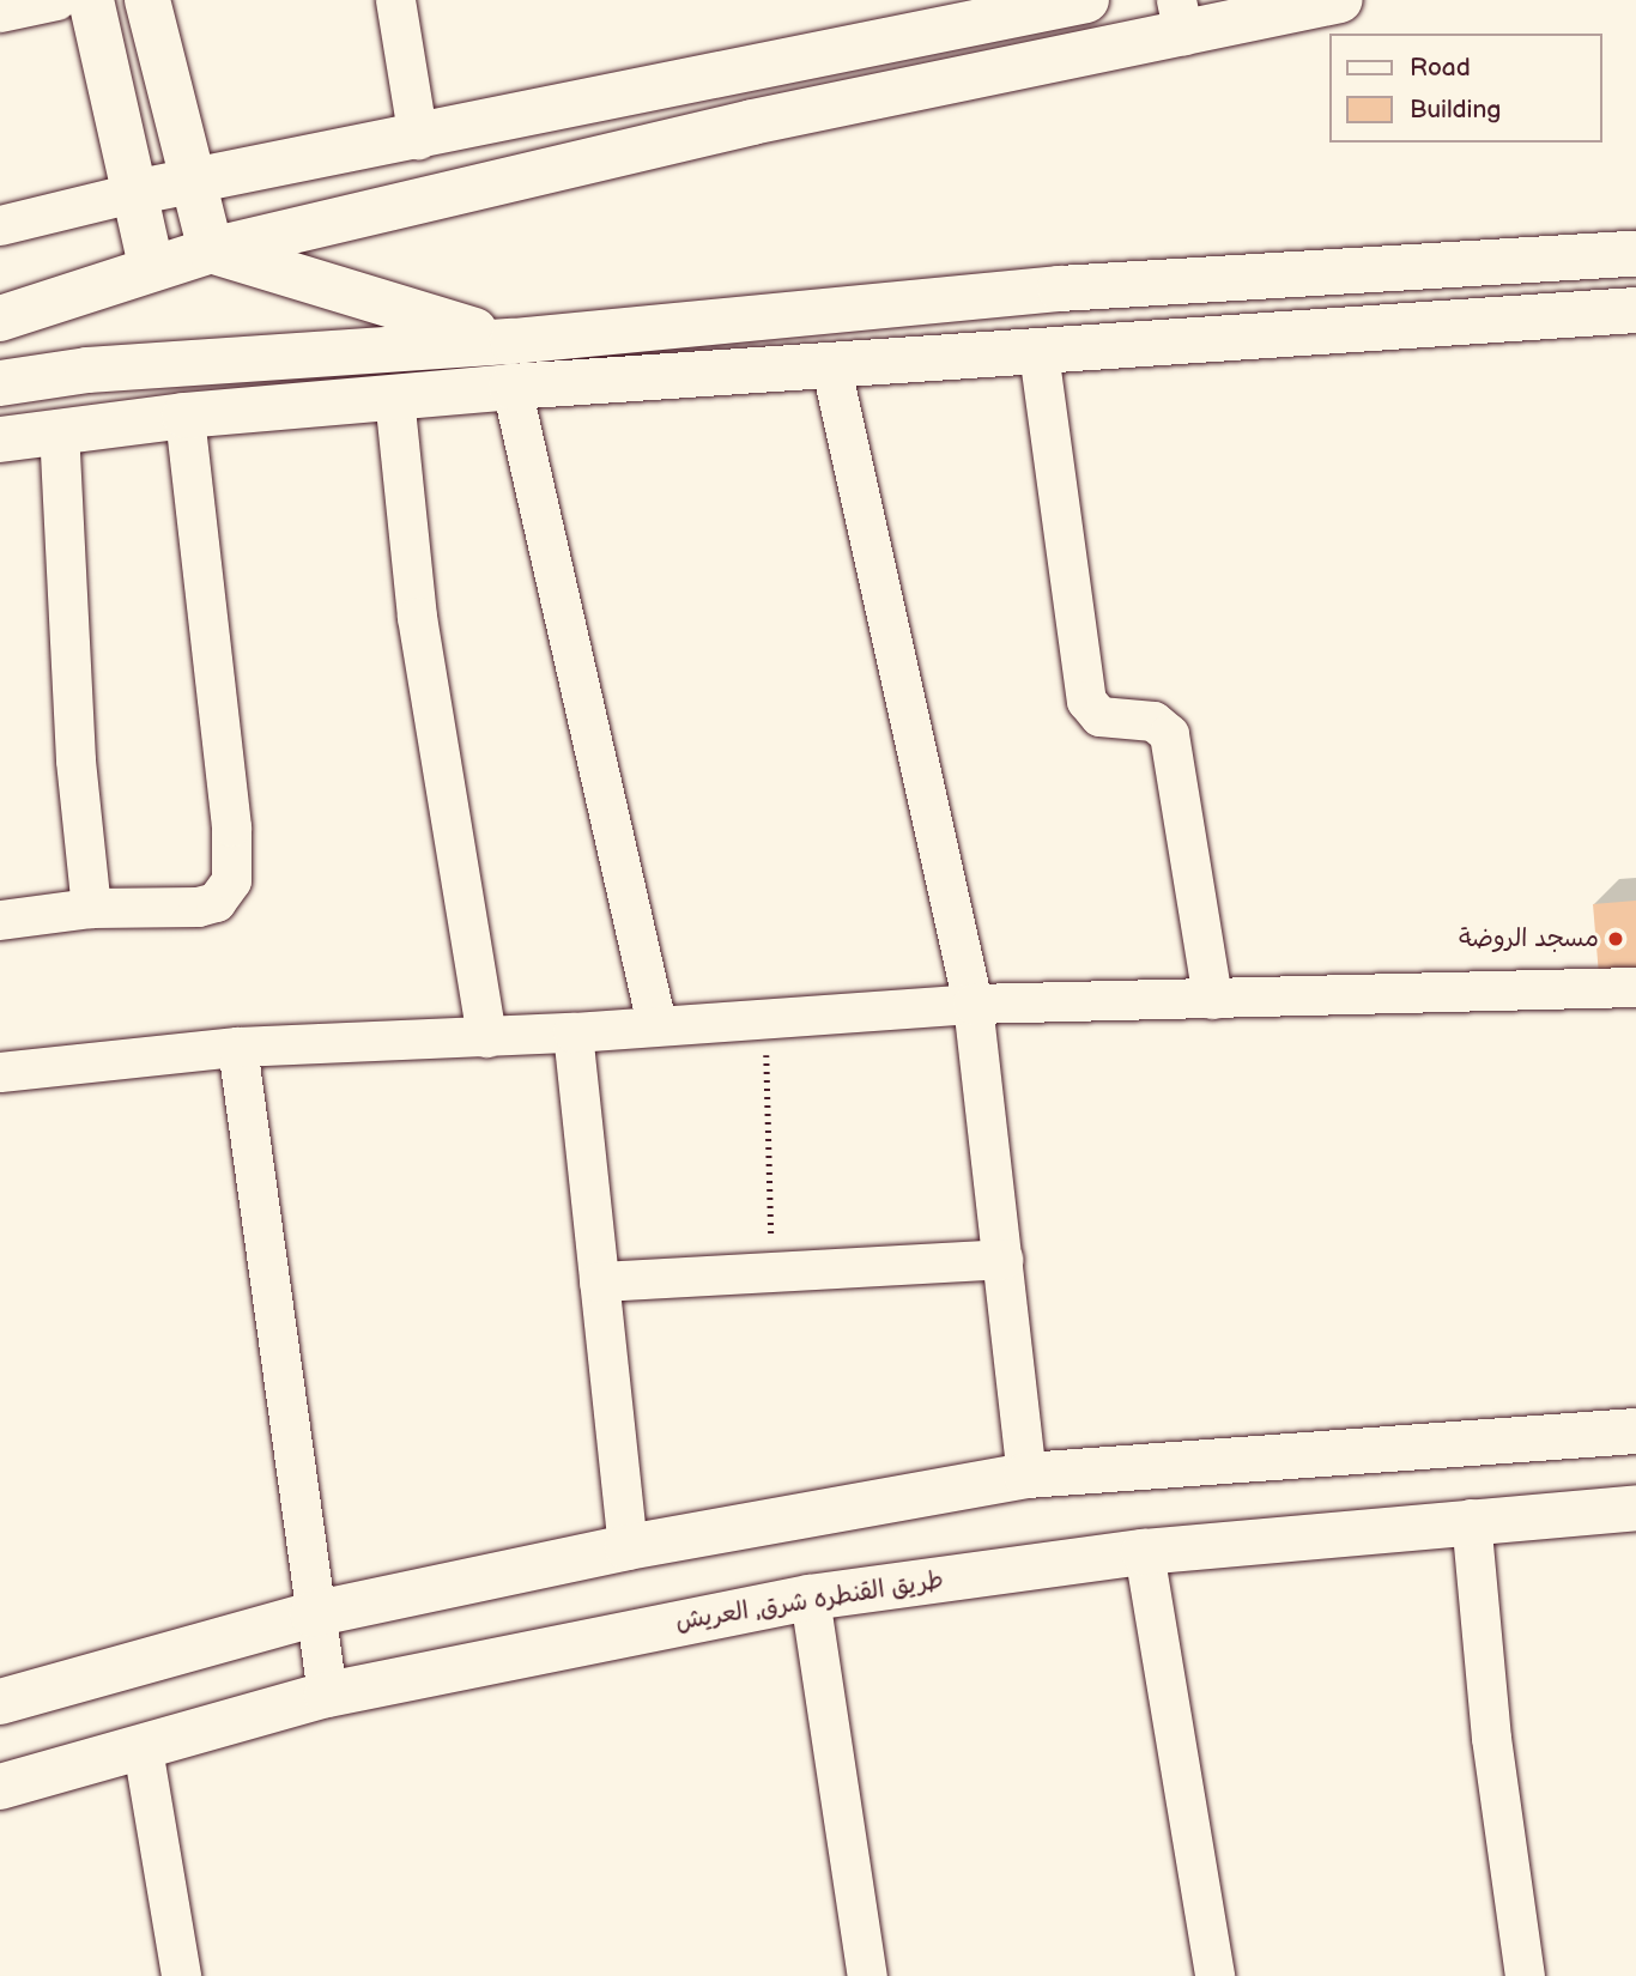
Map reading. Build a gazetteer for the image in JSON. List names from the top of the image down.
{
  "streets": {
    "main road": ["طريق القنطره شرق, العريش"]
  },
  "places": ["مسجد الروضة"],
  "legend": ["Road", "Building"]
}
